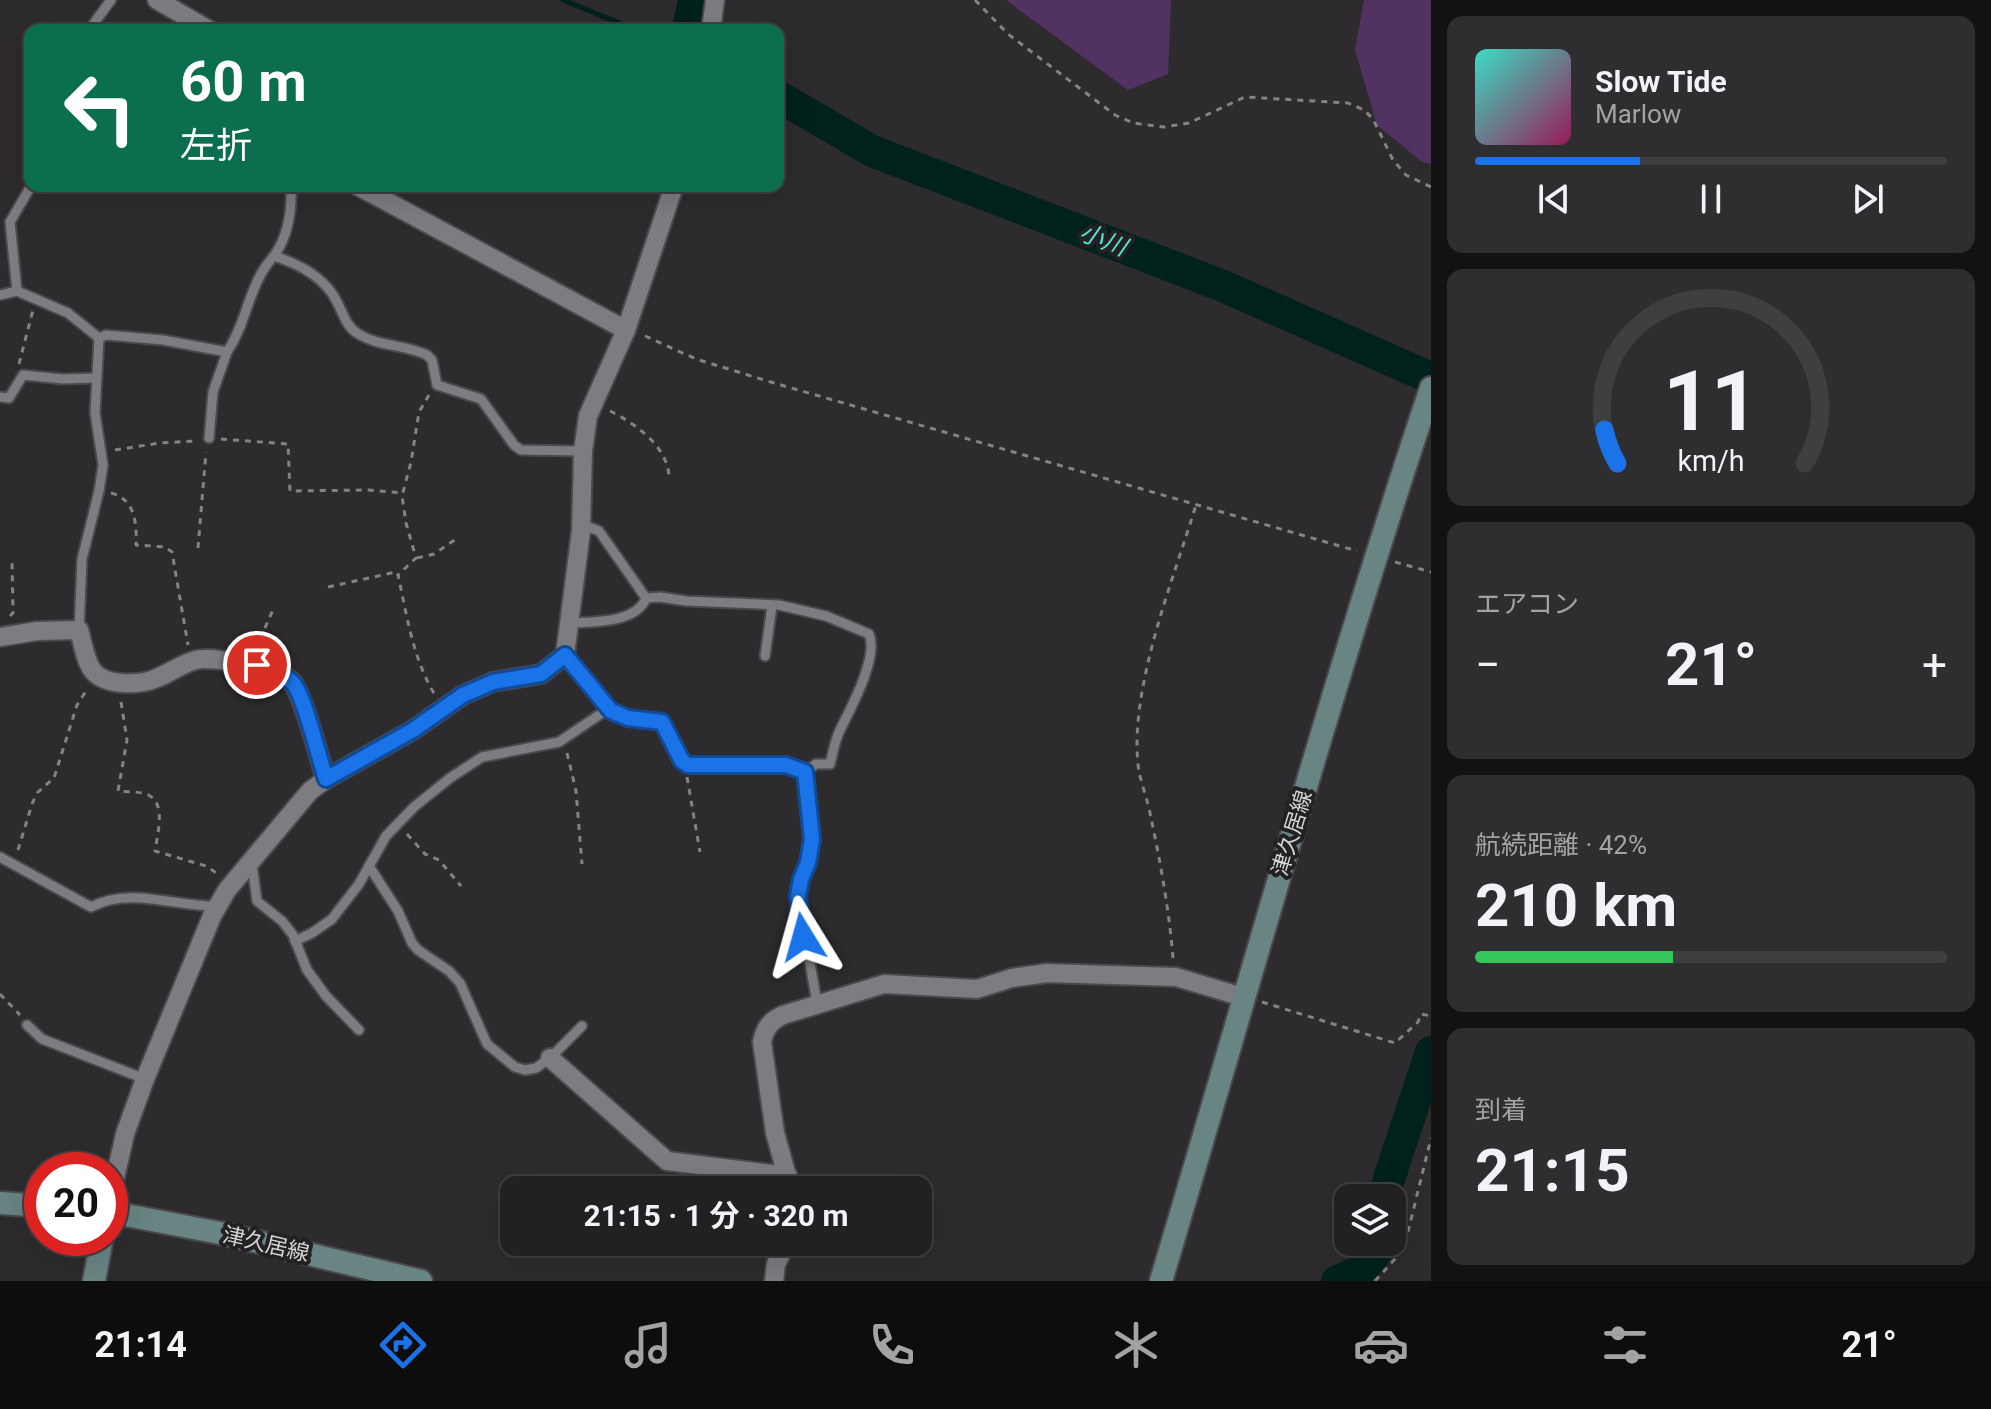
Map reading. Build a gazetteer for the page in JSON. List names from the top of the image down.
{
  "streets": {
    "main road": ["津久居線"]
  },
  "water": ["小川"],
  "page": {
    "turn": ["60 m", "左折"],
    "song": ["Slow Tide", "Marlow"],
    "tile": [
      "エアコン",
      ["航続距離 · 42%", "210 km"],
      ["到着", "21:15"]
    ],
    "heat": ["−", "21°", "+"],
    "limit": "20",
    "trip": "21:15 · 1 分 · 320 m",
    "tabs": ["21:14", "21°"],
    "gauge": ["11", "km/h"]
  }
}
